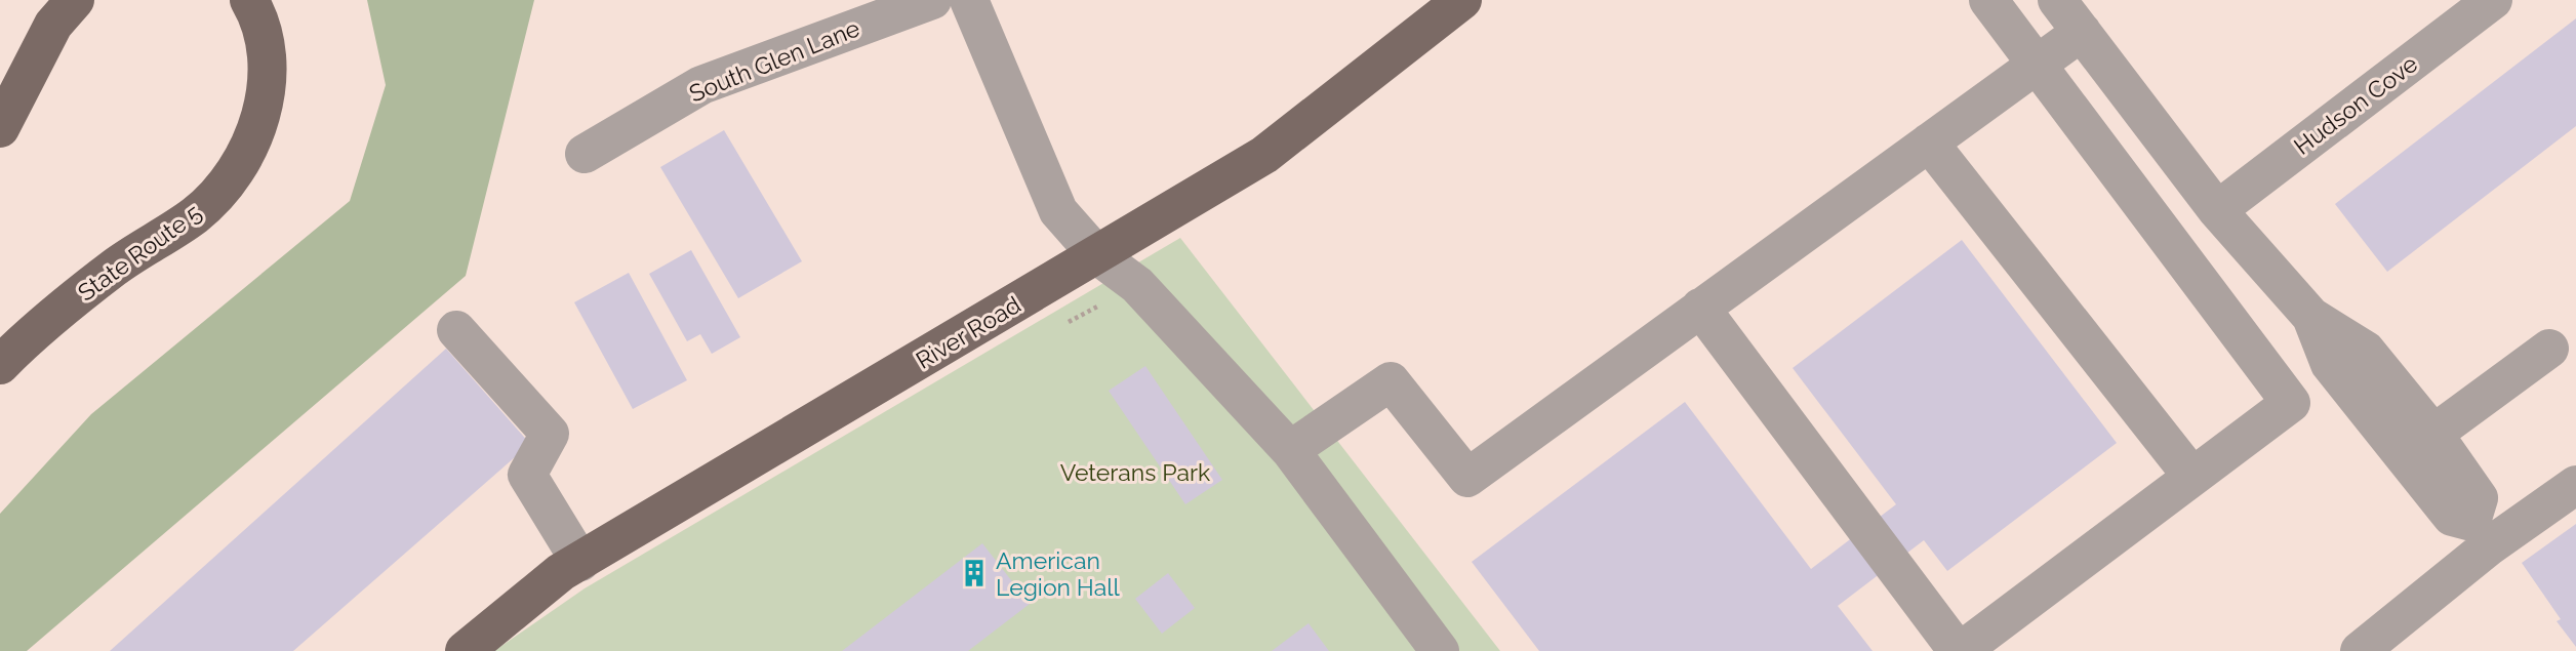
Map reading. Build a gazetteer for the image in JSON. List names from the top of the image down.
{
  "streets": {
    "main road": ["State Route 5", "River Road"],
    "street": ["South Glen Lane", "Hudson Cove"]
  },
  "parks": ["Veterans Park"],
  "places": {
    "building": ["American Legion Hall"]
  }
}
